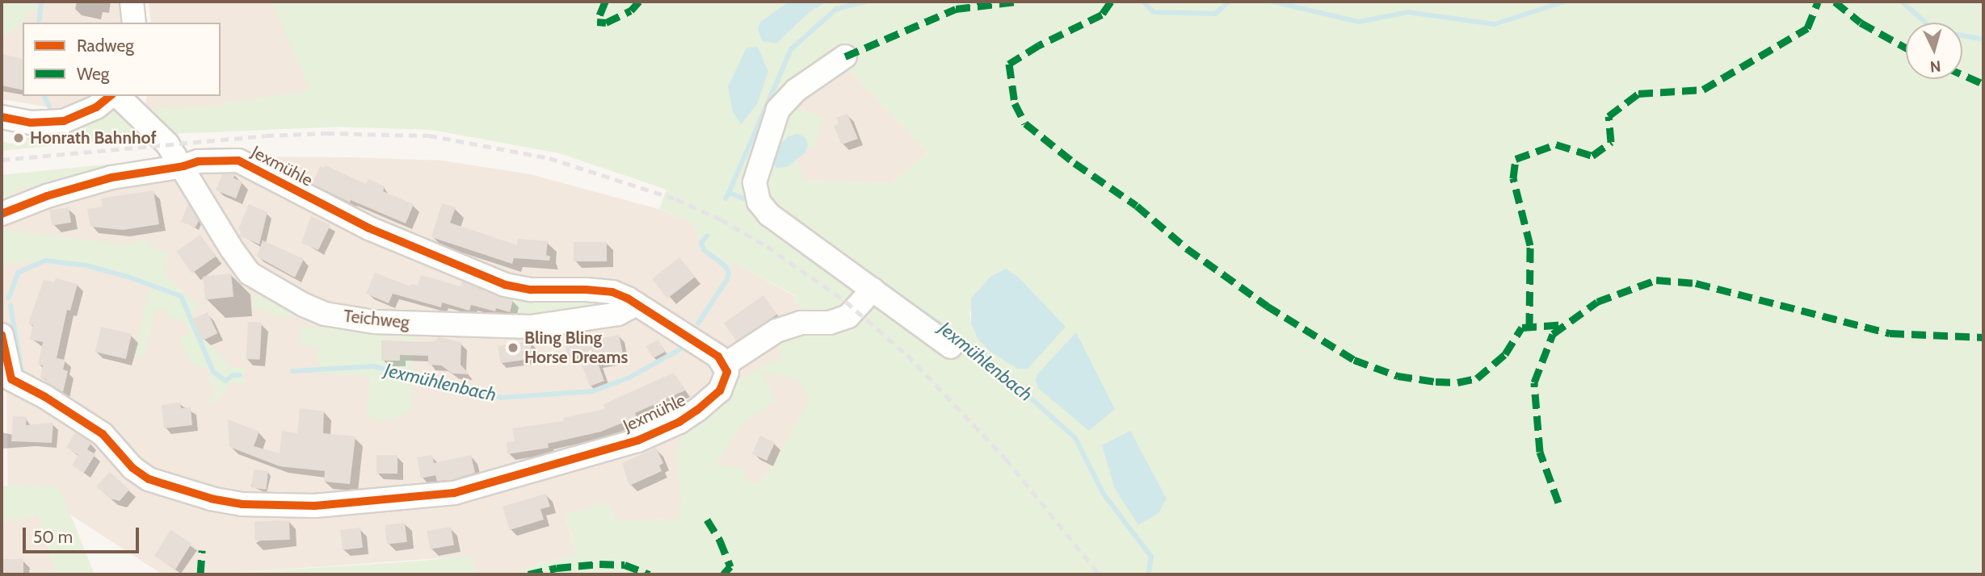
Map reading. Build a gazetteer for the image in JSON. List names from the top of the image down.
{
  "streets": {
    "street": ["Jexmühle", "Teichweg"]
  },
  "crossings": [
    ["Jexmühle", "Teichweg"]
  ],
  "water": ["Jexmühlenbach"],
  "places": ["Honrath Bahnhof", "Bling Bling Horse Dreams"],
  "legend": ["Radweg", "Weg"],
  "scale_bar": "50 m",
  "north": "bottom"
}
